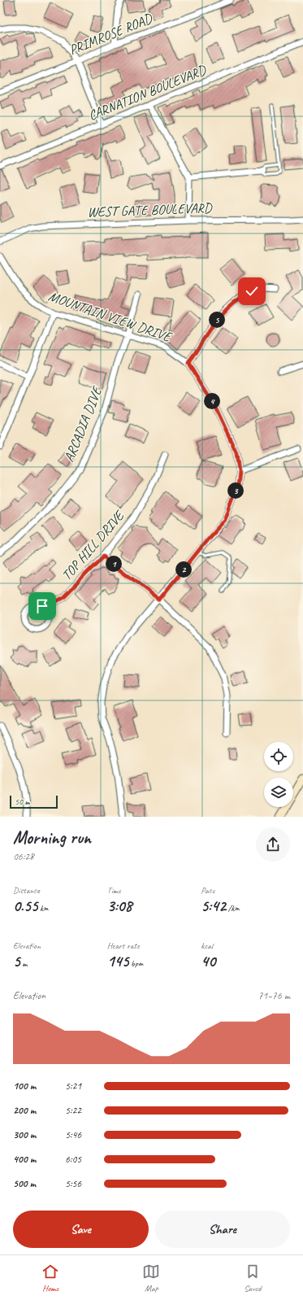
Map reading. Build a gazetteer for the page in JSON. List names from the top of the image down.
{
  "streets": {
    "street": [
      "PRIMROSE ROAD",
      "CARNATION BOULEVARD",
      "WEST GATE BOULEVARD",
      "MOUNTAIN VIEW DRIVE",
      "ARCADIA DIVE",
      "TOP HILL DRIVE"
    ]
  },
  "crossings": [
    ["MOUNTAIN VIEW DRIVE", "ARCADIA DIVE"]
  ],
  "scale_bar": "50 m",
  "page": {
    "pins": [
      "5",
      "4",
      "3",
      "1",
      "2"
    ],
    "scale": "50 m",
    "heading": ["Morning run", "06:28"],
    "stats": [
      ["Distance", "0.55 km"],
      ["Time", "3:08"],
      ["Pace", "5:42 /km"],
      ["Elevation", "5 m"],
      ["Heart rate", "145 bpm"],
      ["kcal", "40"]
    ],
    "chart": ["Elevation", "71–76 m"],
    "list": [
      {
        "name": "100 m",
        "note": "5:21"
      },
      {
        "name": "200 m",
        "note": "5:22"
      },
      {
        "name": "300 m",
        "note": "5:46"
      },
      {
        "name": "400 m",
        "note": "6:05"
      },
      {
        "name": "500 m",
        "note": "5:56"
      }
    ],
    "buttons": ["Save", "Share"],
    "tabs": ["Home", "Map", "Saved"]
  }
}
